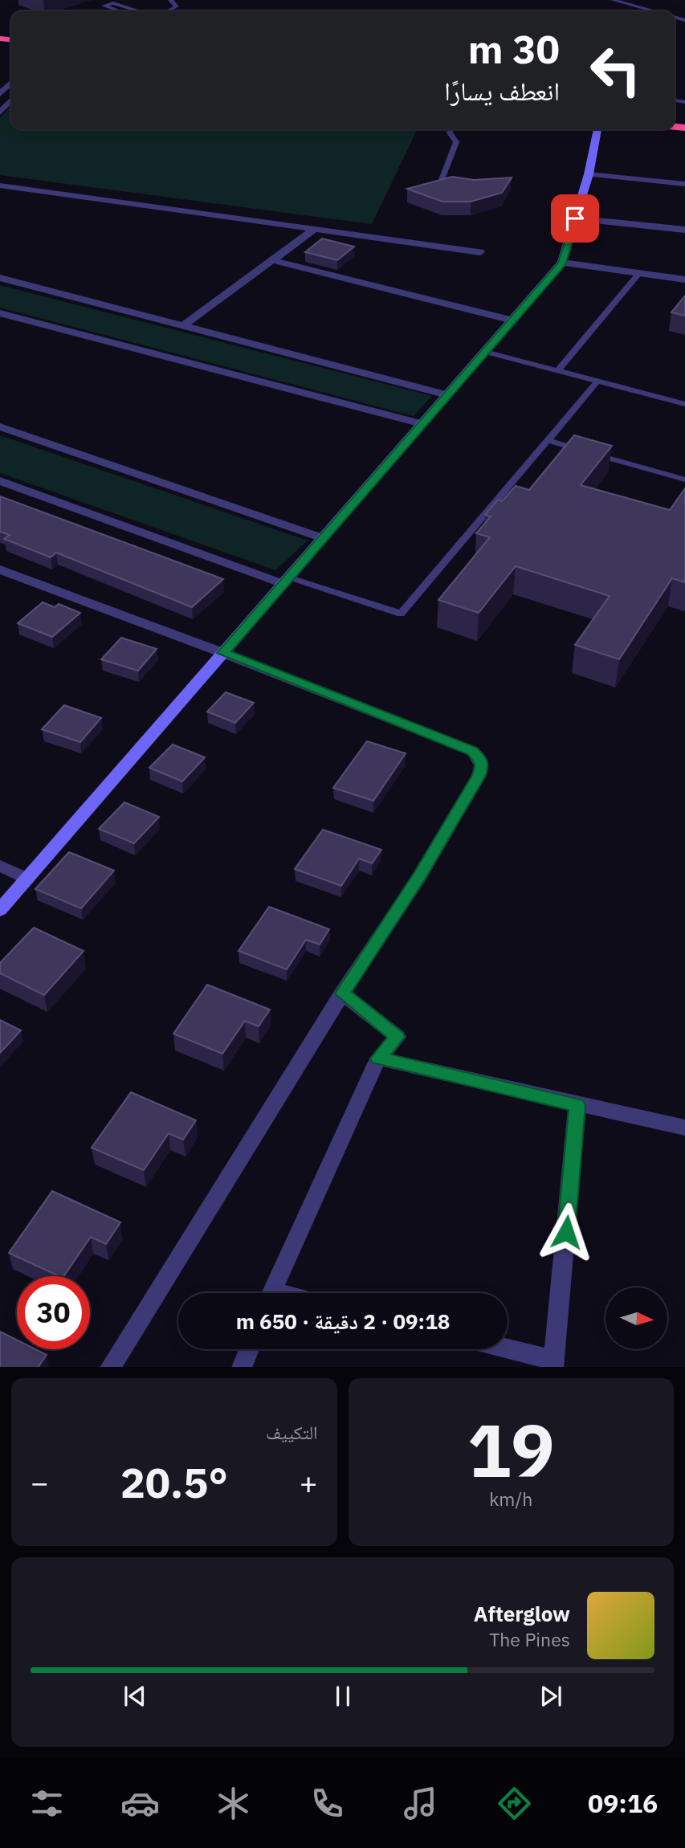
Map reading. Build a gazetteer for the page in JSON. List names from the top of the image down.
{
  "north": "right",
  "page": {
    "turn": ["30 m", "انعطف يسارًا"],
    "limit": "30",
    "trip": "09:18 · 2 دقيقة · 650 m",
    "tile": [
      ["19", "km/h"],
      "التكييف"
    ],
    "heat": ["−", "20.5°", "+"],
    "song": ["Afterglow", "The Pines"],
    "tabs": "09:16"
  }
}
